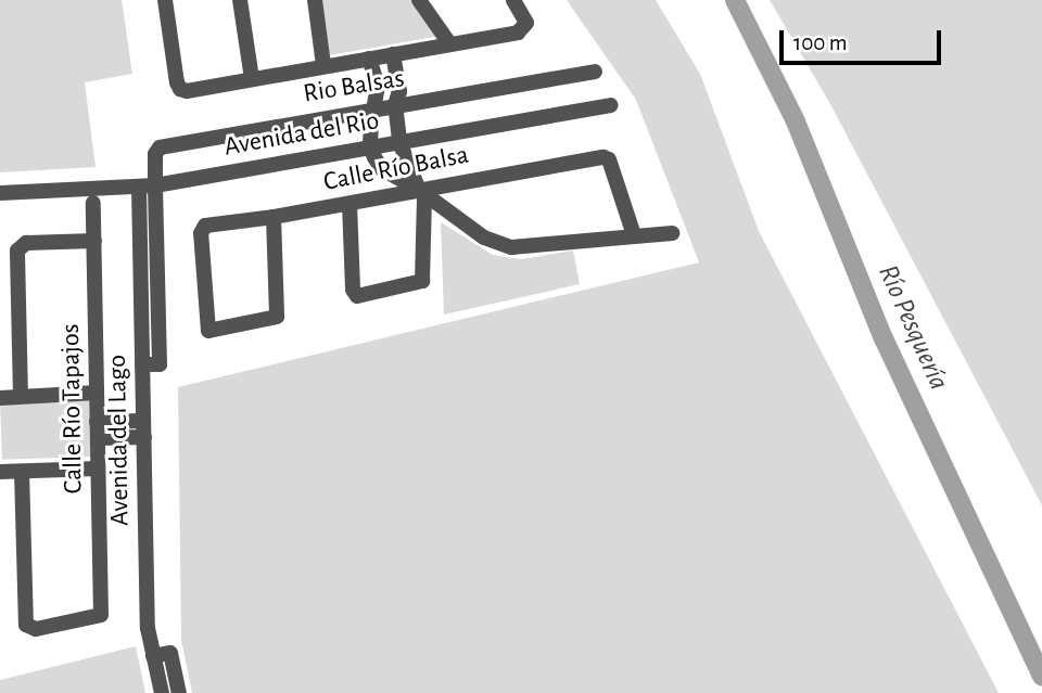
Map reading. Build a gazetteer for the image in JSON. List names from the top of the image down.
{
  "streets": {
    "street": [
      "Rio Balsas",
      "Avenida del Rio",
      "Calle Río Balsa",
      "Calle Río Tapajos",
      "Avenida del Lago"
    ]
  },
  "crossings": [
    ["Rio Balsas", "Avenida del Rio"],
    ["Rio Balsas", "Avenida del Lago"],
    ["Avenida del Rio", "Avenida del Lago"]
  ],
  "water": ["Río Pesquería"],
  "scale_bar": "100 m"
}
